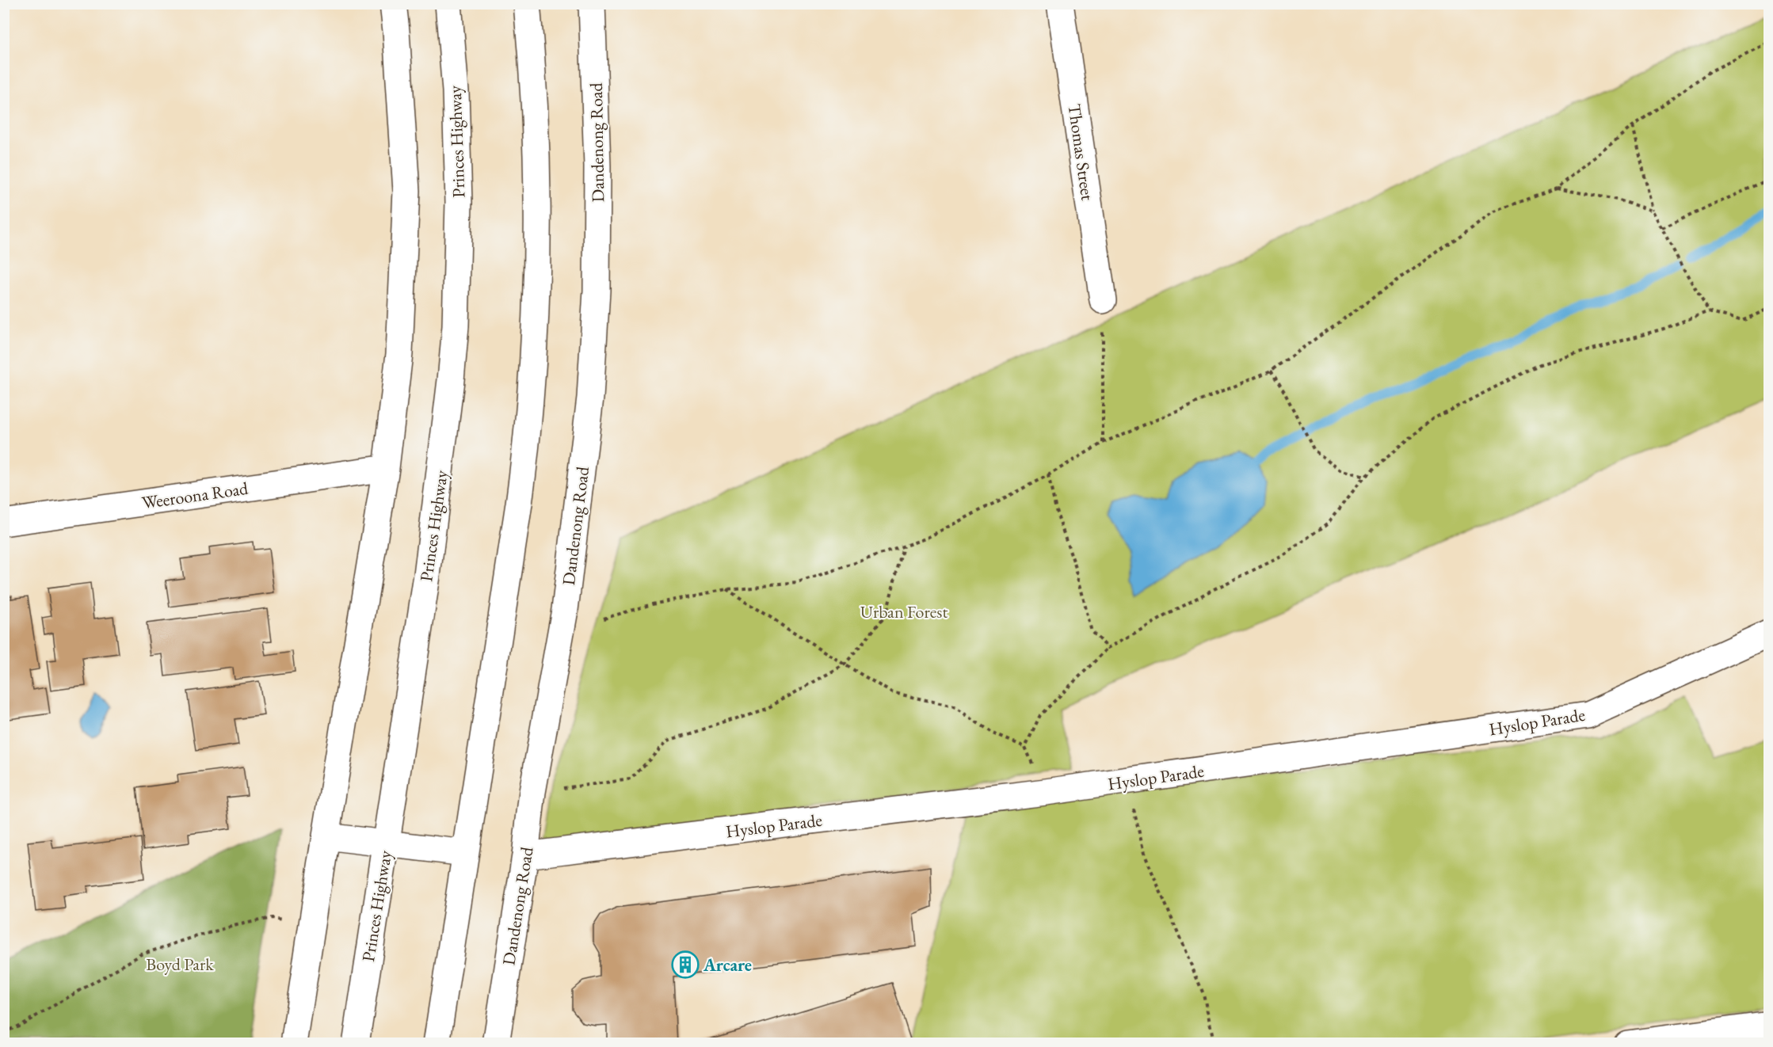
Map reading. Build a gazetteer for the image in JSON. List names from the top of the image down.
{
  "streets": {
    "main road": [
      "Princes Highway",
      "Dandenong Road",
      "Thomas Street",
      "Weeroona Road",
      "Hyslop Parade"
    ]
  },
  "crossings": [
    ["Dandenong Road", "Hyslop Parade"]
  ],
  "parks": ["Urban Forest", "Boyd Park"],
  "places": {
    "building": ["Arcare"]
  }
}
